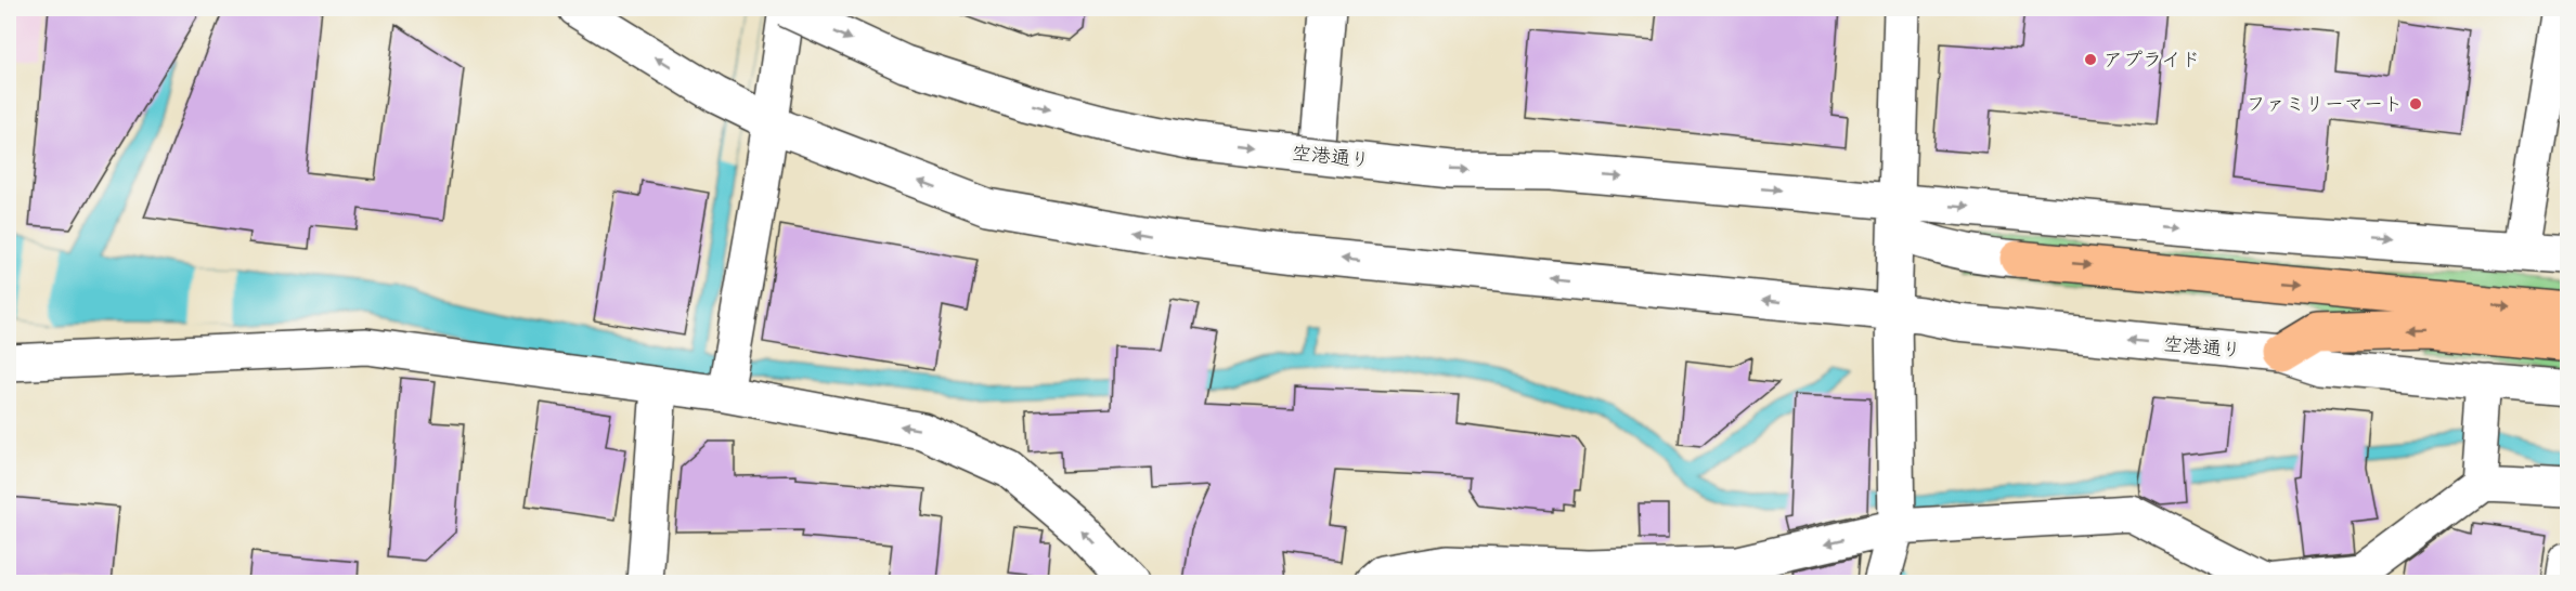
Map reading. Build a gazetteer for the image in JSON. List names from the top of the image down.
{
  "streets": {
    "street": ["空港通り"]
  },
  "places": ["アプライド", "ファミリーマート"]
}
